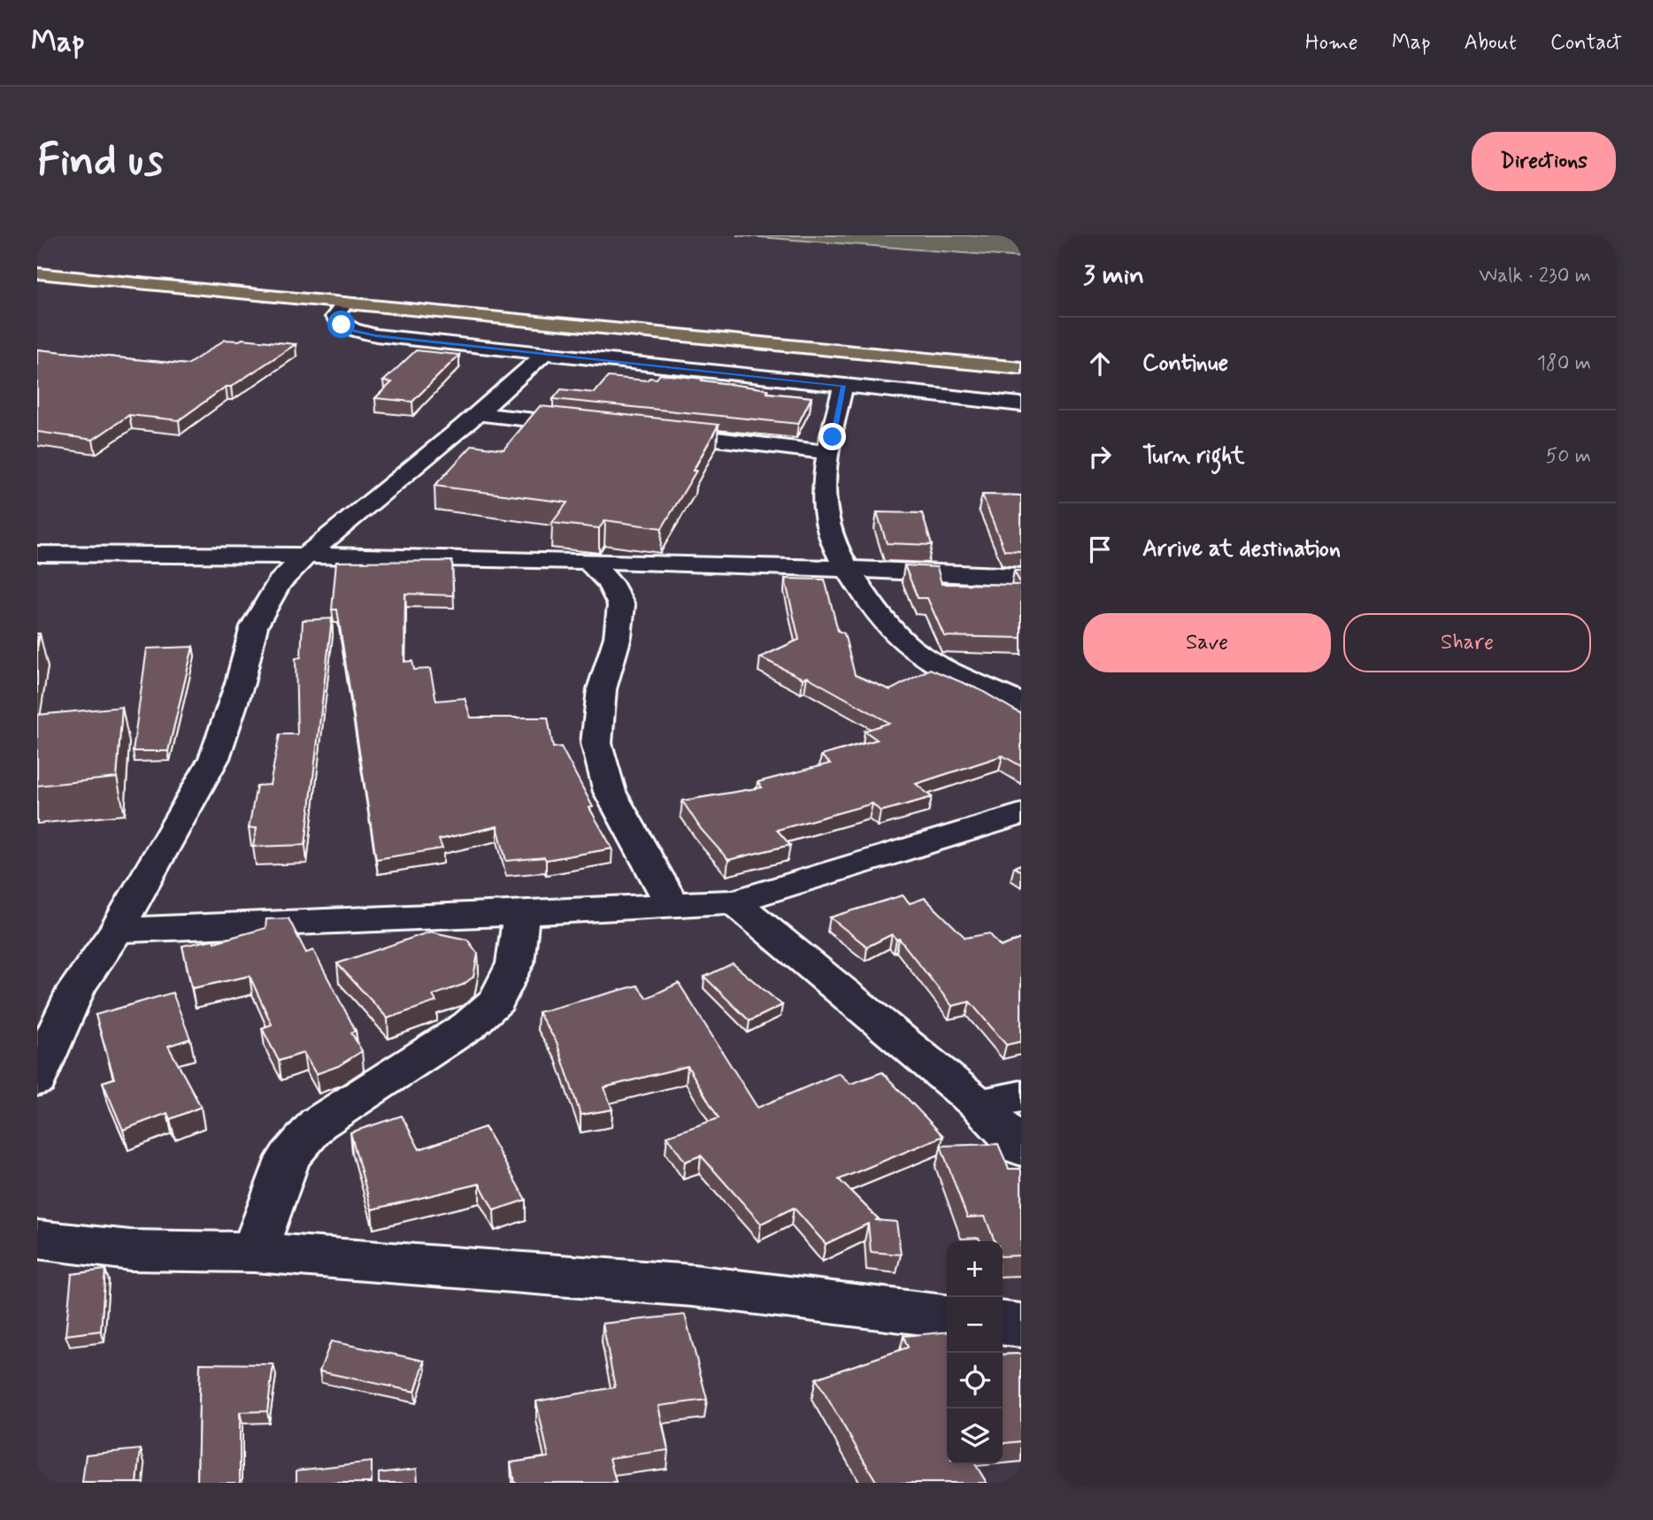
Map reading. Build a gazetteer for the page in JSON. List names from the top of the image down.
{
  "page": {
    "header": "Map",
    "nav": [
      "Home",
      "Map",
      "About",
      "Contact"
    ],
    "buttons": [
      "Directions",
      ["Save", "Share"]
    ],
    "title": "Find us",
    "heading": ["3 min", "Walk · 230 m"],
    "list": [
      ["Continue", "180 m"],
      ["Turn right", "50 m"],
      "Arrive at destination"
    ],
    "map_buttons": ["+", "−"]
  }
}
